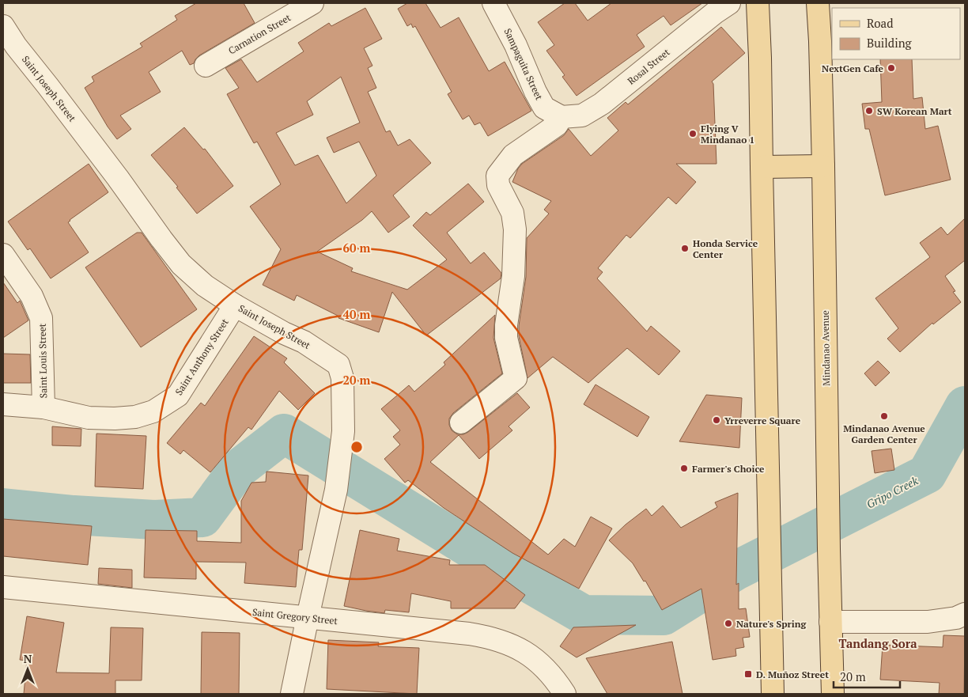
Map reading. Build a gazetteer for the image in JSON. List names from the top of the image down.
{
  "streets": {
    "main road": ["Mindanao Avenue"],
    "street": [
      "Carnation Street",
      "Sampaguita Street",
      "Rosal Street",
      "Saint Joseph Street",
      "Saint Anthony Street",
      "Saint Louis Street",
      "Saint Gregory Street"
    ]
  },
  "crossings": [
    ["Sampaguita Street", "Rosal Street"],
    ["Saint Joseph Street", "Saint Anthony Street"],
    ["Saint Joseph Street", "Saint Gregory Street"],
    ["Saint Anthony Street", "Saint Louis Street"]
  ],
  "districts": ["Tandang Sora"],
  "water": ["Gripo Creek"],
  "places": {
    "other": [
      "NextGen Cafe",
      "SW Korean Mart",
      "Flying V Mindanao 1",
      "Honda Service Center",
      "Mindanao Avenue Garden Center",
      "Yrreverre Square",
      "Farmer's Choice",
      "Nature's Spring"
    ],
    "transit": ["D. Muñoz Street"]
  },
  "legend": ["Road", "Building"],
  "scale_bar": "20 m",
  "north": "top",
  "rings": ["60 m", "40 m", "20 m"]
}
